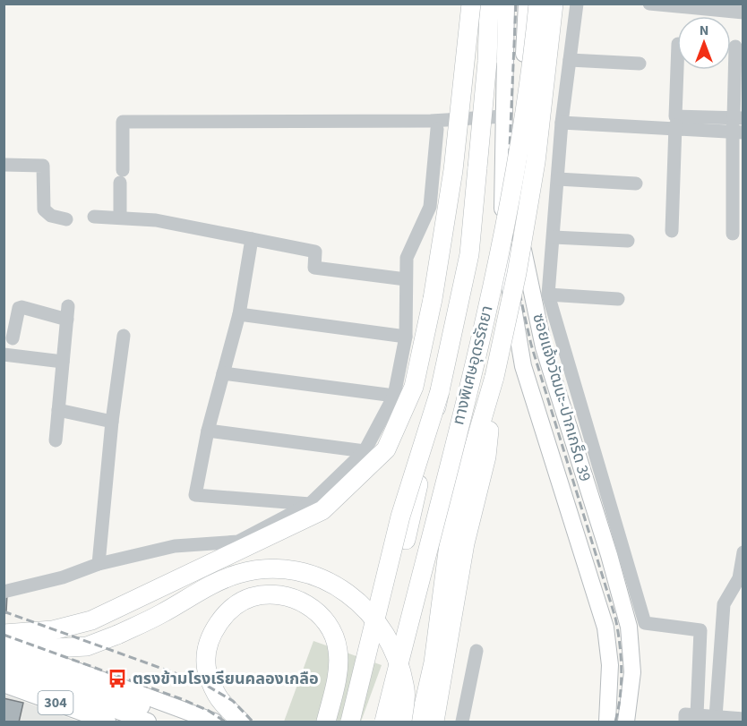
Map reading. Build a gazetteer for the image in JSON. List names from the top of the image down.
{
  "streets": {
    "highway": ["ทางพิเศษอุดรรัถยา"],
    "main road": ["ซอยแจ้งวัฒนะ-ปากเกร็ด 39", "304"]
  },
  "places": {
    "bus stop": ["ตรงข้ามโรงเรียนคลองเกลือ"]
  },
  "north": "top"
}
